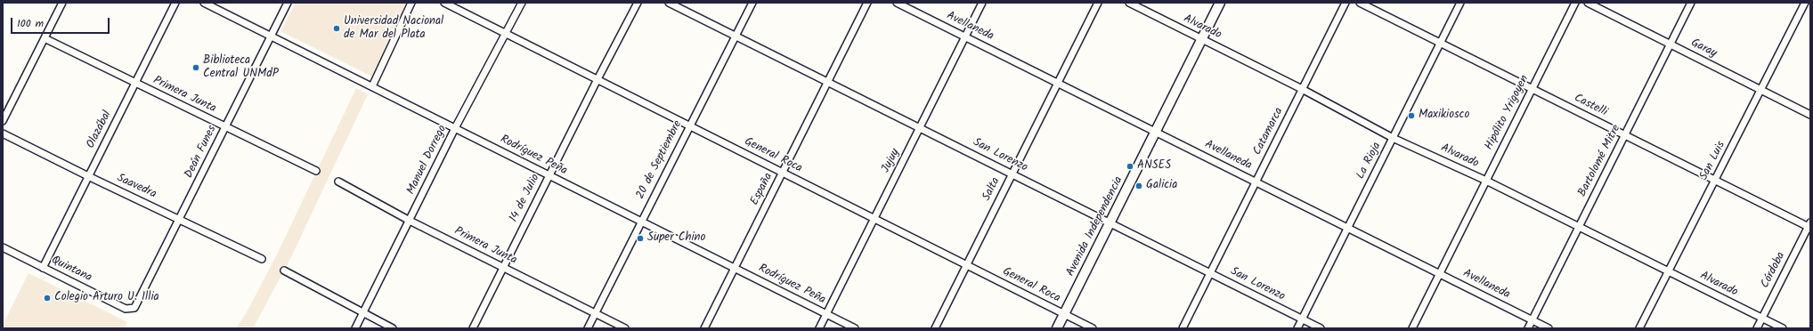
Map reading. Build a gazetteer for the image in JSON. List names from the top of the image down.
{
  "streets": {
    "main road": ["Avenida Independencia"],
    "street": [
      "Avellaneda",
      "Alvarado",
      "Garay",
      "Primera Junta",
      "Castelli",
      "Hipólito Yrigoyen",
      "Olazábal",
      "Catamarca",
      "Deán Funes",
      "Rodríguez Peña",
      "General Roca",
      "San Lorenzo",
      "Manuel Dorrego",
      "20 de Septiembre",
      "Jujuy",
      "La Rioja",
      "Bartolomé Mitre",
      "San Luis",
      "Saavedra",
      "España",
      "Salta",
      "14 de Julio",
      "Quintana",
      "Córdoba"
    ]
  },
  "crossings": [
    ["Avellaneda", "Hipólito Yrigoyen"],
    ["Avellaneda", "Catamarca"],
    ["Avellaneda", "Jujuy"],
    ["Avellaneda", "La Rioja"],
    ["Avellaneda", "Bartolomé Mitre"],
    ["Avellaneda", "Salta"],
    ["Avellaneda", "Avenida Independencia"],
    ["Alvarado", "Hipólito Yrigoyen"],
    ["Alvarado", "Catamarca"],
    ["Alvarado", "La Rioja"],
    ["Alvarado", "Bartolomé Mitre"],
    ["Alvarado", "San Luis"],
    ["Alvarado", "Avenida Independencia"],
    ["Alvarado", "Córdoba"],
    ["Garay", "Bartolomé Mitre"],
    ["Garay", "San Luis"],
    ["Primera Junta", "Olazábal"],
    ["Primera Junta", "Deán Funes"],
    ["Primera Junta", "Manuel Dorrego"],
    ["Primera Junta", "20 de Septiembre"],
    ["Primera Junta", "14 de Julio"],
    ["Castelli", "Hipólito Yrigoyen"],
    ["Castelli", "La Rioja"],
    ["Castelli", "Bartolomé Mitre"],
    ["Castelli", "San Luis"],
    ["Castelli", "Córdoba"],
    ["Olazábal", "Saavedra"],
    ["Olazábal", "Quintana"],
    ["Catamarca", "San Lorenzo"],
    ["Deán Funes", "Rodríguez Peña"],
    ["Deán Funes", "Saavedra"],
    ["Deán Funes", "Quintana"],
    ["Rodríguez Peña", "Manuel Dorrego"],
    ["Rodríguez Peña", "20 de Septiembre"],
    ["Rodríguez Peña", "Jujuy"],
    ["Rodríguez Peña", "España"],
    ["Rodríguez Peña", "14 de Julio"],
    ["General Roca", "Manuel Dorrego"],
    ["General Roca", "20 de Septiembre"],
    ["General Roca", "Jujuy"],
    ["General Roca", "España"],
    ["General Roca", "Salta"],
    ["General Roca", "14 de Julio"],
    ["General Roca", "Avenida Independencia"],
    ["San Lorenzo", "20 de Septiembre"],
    ["San Lorenzo", "Jujuy"],
    ["San Lorenzo", "La Rioja"],
    ["San Lorenzo", "España"],
    ["San Lorenzo", "Salta"],
    ["San Lorenzo", "Avenida Independencia"]
  ],
  "places": [
    "Universidad Nacional de Mar del Plata",
    "Biblioteca Central UNMdP",
    "Maxikiosco",
    "ANSES",
    "Galicia",
    "Super Chino",
    "Colegio Arturo U. Illia"
  ],
  "scale_bar": "100 m"
}
